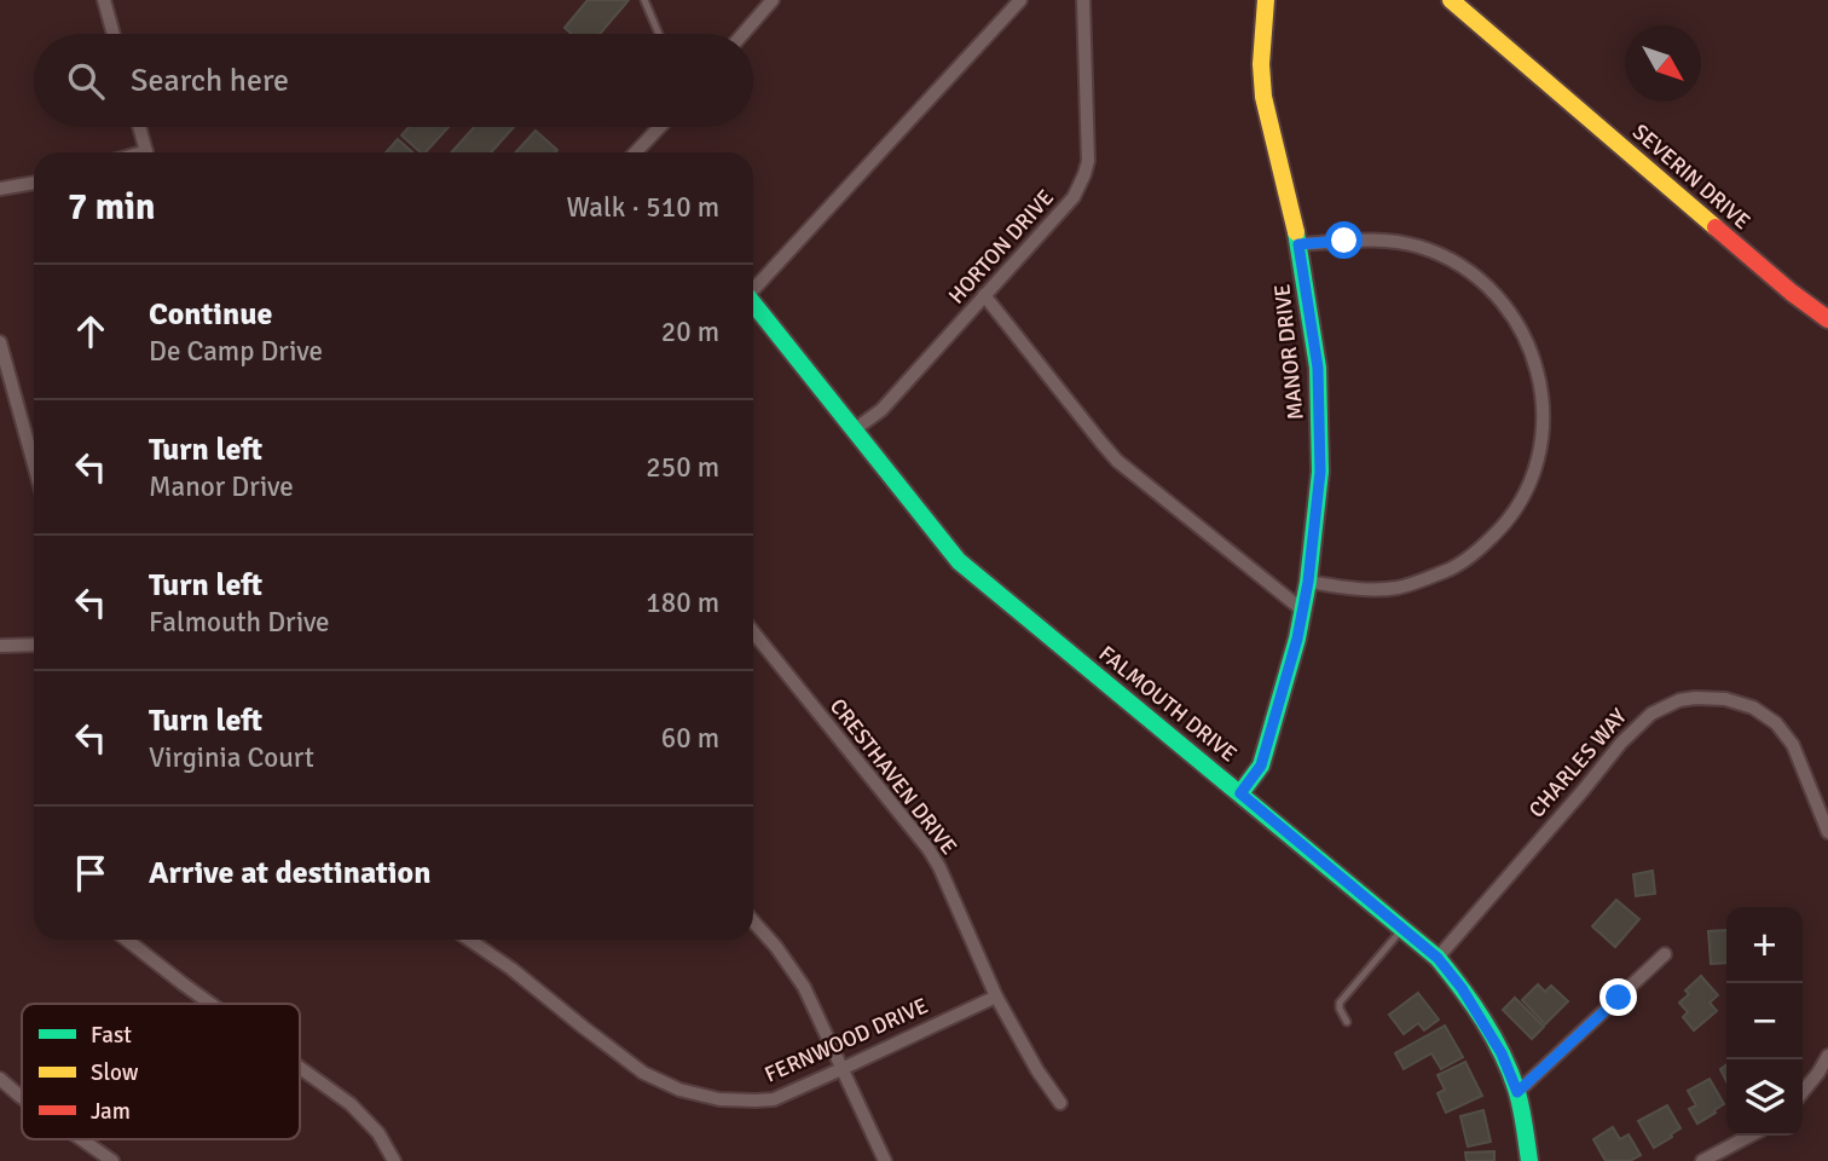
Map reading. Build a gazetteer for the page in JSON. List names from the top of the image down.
{
  "streets": {
    "street": [
      "SEVERIN DRIVE",
      "HORTON DRIVE",
      "MANOR DRIVE",
      "FALMOUTH DRIVE",
      "CHARLES WAY",
      "CRESTHAVEN DRIVE",
      "FERNWOOD DRIVE"
    ]
  },
  "crossings": [
    ["HORTON DRIVE", "FALMOUTH DRIVE"],
    ["MANOR DRIVE", "FALMOUTH DRIVE"],
    ["FALMOUTH DRIVE", "CHARLES WAY"],
    ["CRESTHAVEN DRIVE", "FERNWOOD DRIVE"]
  ],
  "legend": ["Fast", "Slow", "Jam"],
  "north": "bottom right",
  "page": {
    "search": "Search here",
    "heading": ["7 min", "Walk · 510 m"],
    "list": [
      ["Continue", "De Camp Drive", "20 m"],
      ["Turn left", "Manor Drive", "250 m"],
      ["Turn left", "Falmouth Drive", "180 m"],
      ["Turn left", "Virginia Court", "60 m"],
      "Arrive at destination"
    ],
    "map_buttons": ["+", "−"]
  }
}
